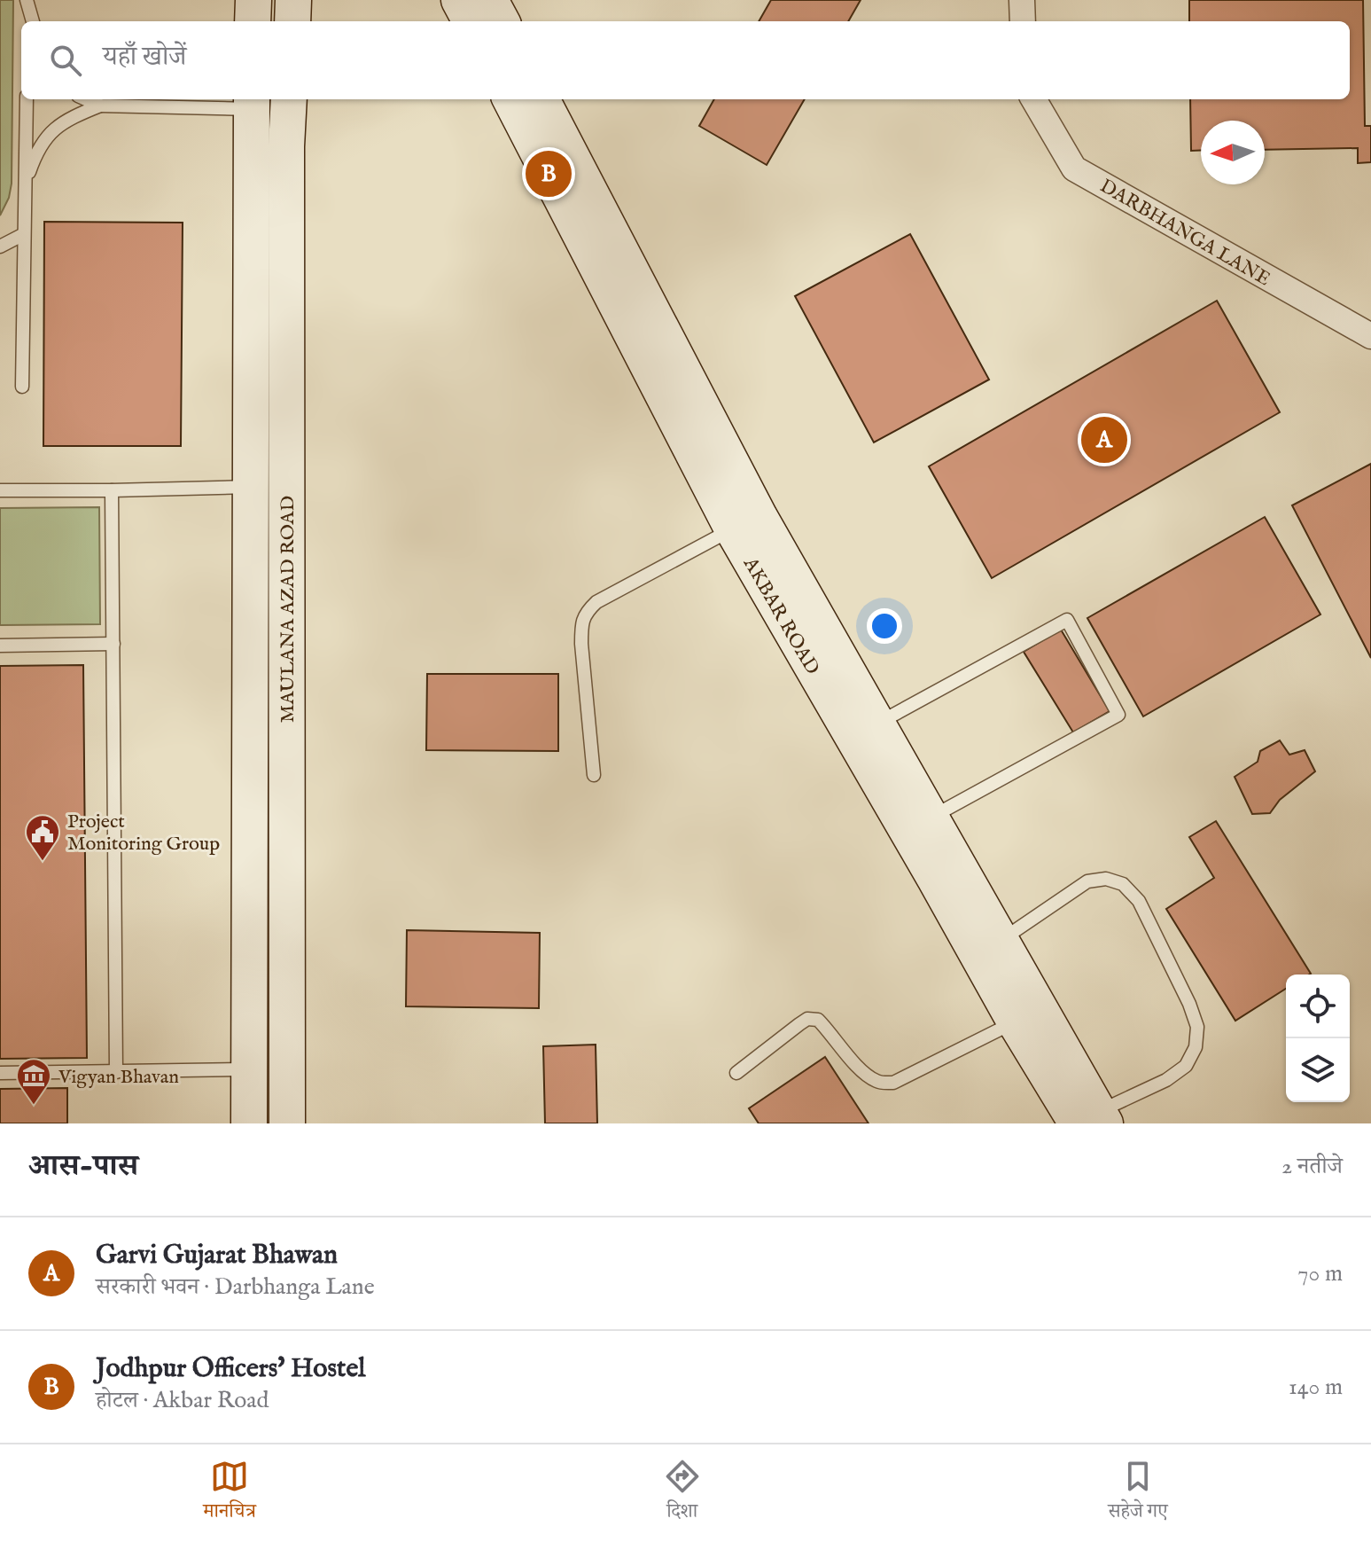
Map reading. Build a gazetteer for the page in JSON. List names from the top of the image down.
{
  "streets": {
    "main road": ["MAULANA AZAD ROAD", "AKBAR ROAD"],
    "street": ["DARBHANGA LANE"]
  },
  "places": {
    "public building": ["Project Monitoring Group"],
    "museum": ["Vigyan Bhavan"]
  },
  "north": "left",
  "page": {
    "search": "यहाँ खोजें",
    "pins": ["B", "A"],
    "heading": ["आस-पास", "2 नतीजे"],
    "list": [
      {
        "mark": "A",
        "name": "Garvi Gujarat Bhawan",
        "note": "सरकारी भवन · Darbhanga Lane",
        "value": "70 m"
      },
      {
        "mark": "B",
        "name": "Jodhpur Officers' Hostel",
        "note": "होटल · Akbar Road",
        "value": "140 m"
      }
    ],
    "nav": ["मानचित्र", "दिशा", "सहेजे गए"]
  }
}
